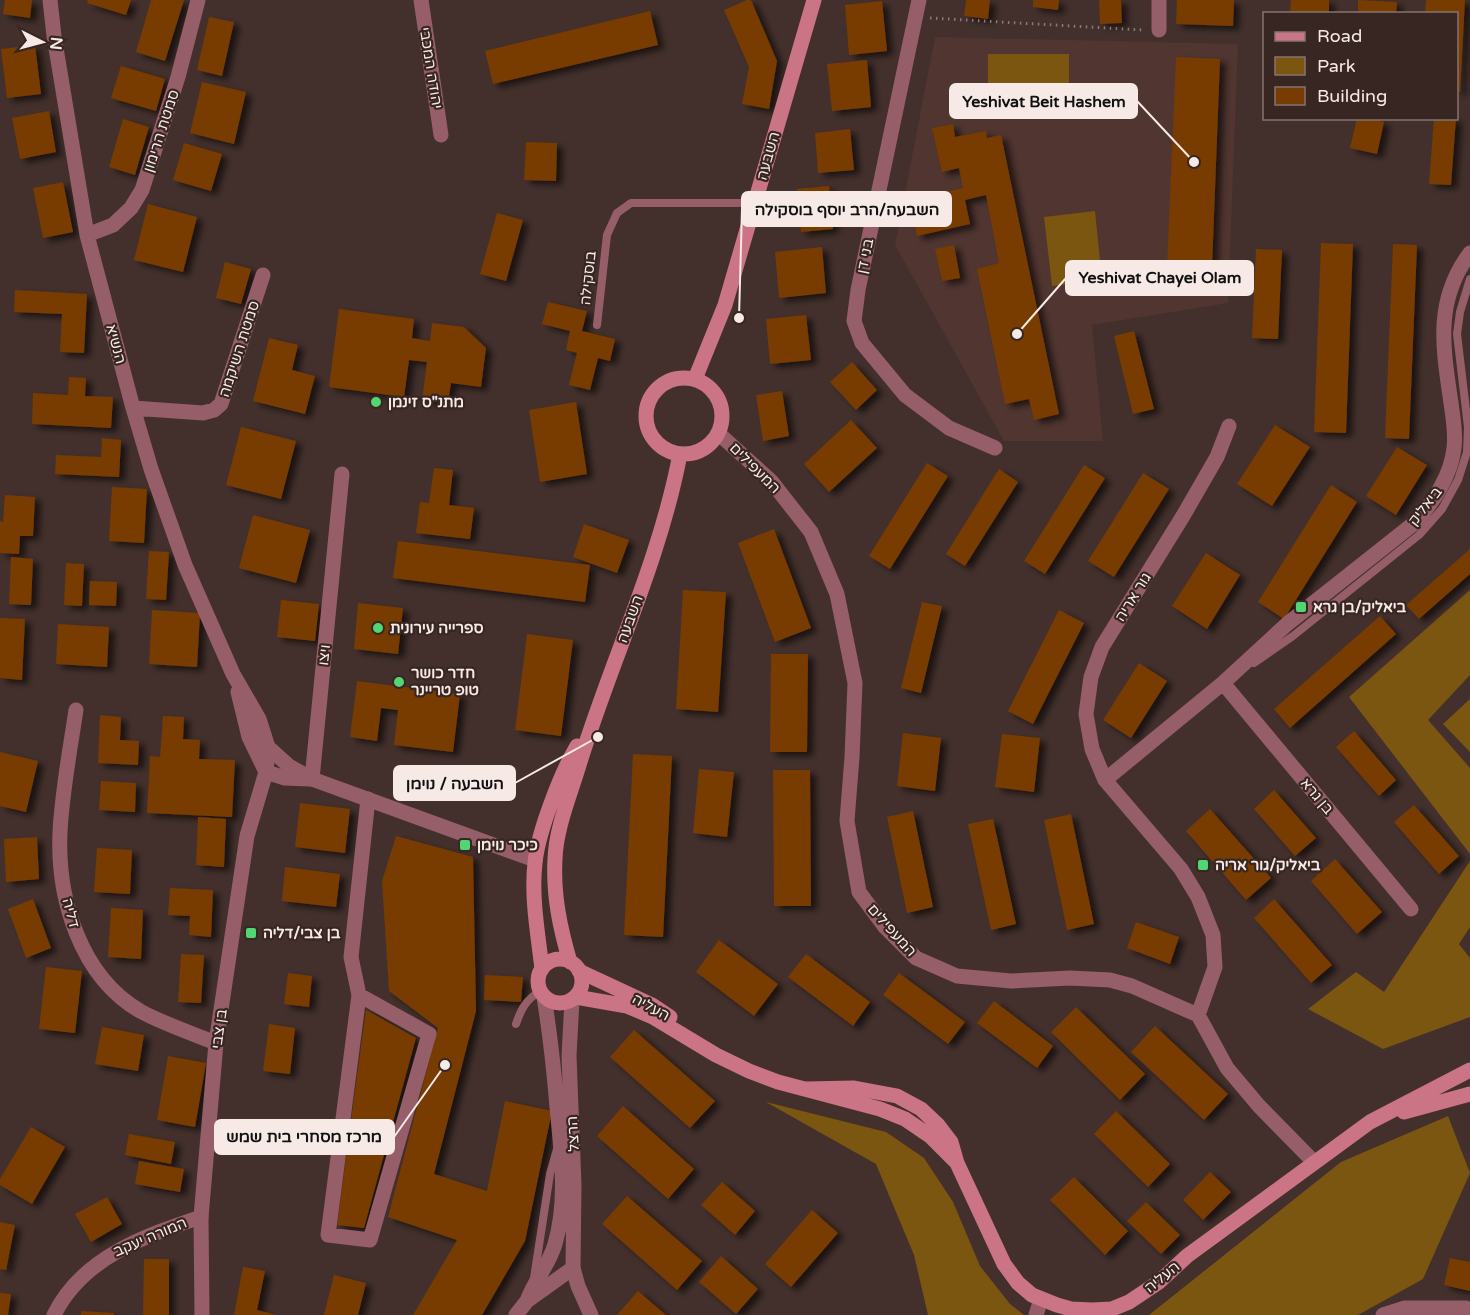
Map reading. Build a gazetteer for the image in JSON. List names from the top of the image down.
{
  "streets": {
    "main road": ["השבעה", "העליה"],
    "street": [
      "יהודה המכבי",
      "סמטת הרימון",
      "בני דן",
      "הנשיא",
      "סמטת השיקמה",
      "המעפילים",
      "ביאליק",
      "גור אריה",
      "ויצו",
      "בן גרא",
      "דליה",
      "בן צבי",
      "הרצל",
      "המורה יעקב"
    ],
    "lane": ["בוסקילה"]
  },
  "crossings": [
    ["סמטת הרימון", "הנשיא"],
    ["השבעה", "בוסקילה"],
    ["השבעה", "המעפילים"],
    ["השבעה", "העליה"],
    ["השבעה", "הרצל"],
    ["הנשיא", "סמטת השיקמה"],
    ["הנשיא", "בן צבי"],
    ["ביאליק", "גור אריה"],
    ["ביאליק", "בן גרא"],
    ["דליה", "בן צבי"],
    ["העליה", "הרצל"],
    ["בן צבי", "המורה יעקב"]
  ],
  "places": {
    "other": [
      "Yeshivat Beit Hashem",
      "השבעה/הרב יוסף בוסקילה",
      "Yeshivat Chayei Olam",
      "מתנ\"ס זינמן",
      "ספרייה עירונית",
      "חדר כושר טופ טריינר",
      "השבעה / נוימן",
      "מרכז מסחרי בית שמש"
    ],
    "transit": [
      "ביאליק/בן גרא",
      "כיכר נוימן",
      "ביאליק/גור אריה",
      "בן צבי/דליה"
    ]
  },
  "legend": ["Road", "Park", "Building"],
  "north": "right"
}
